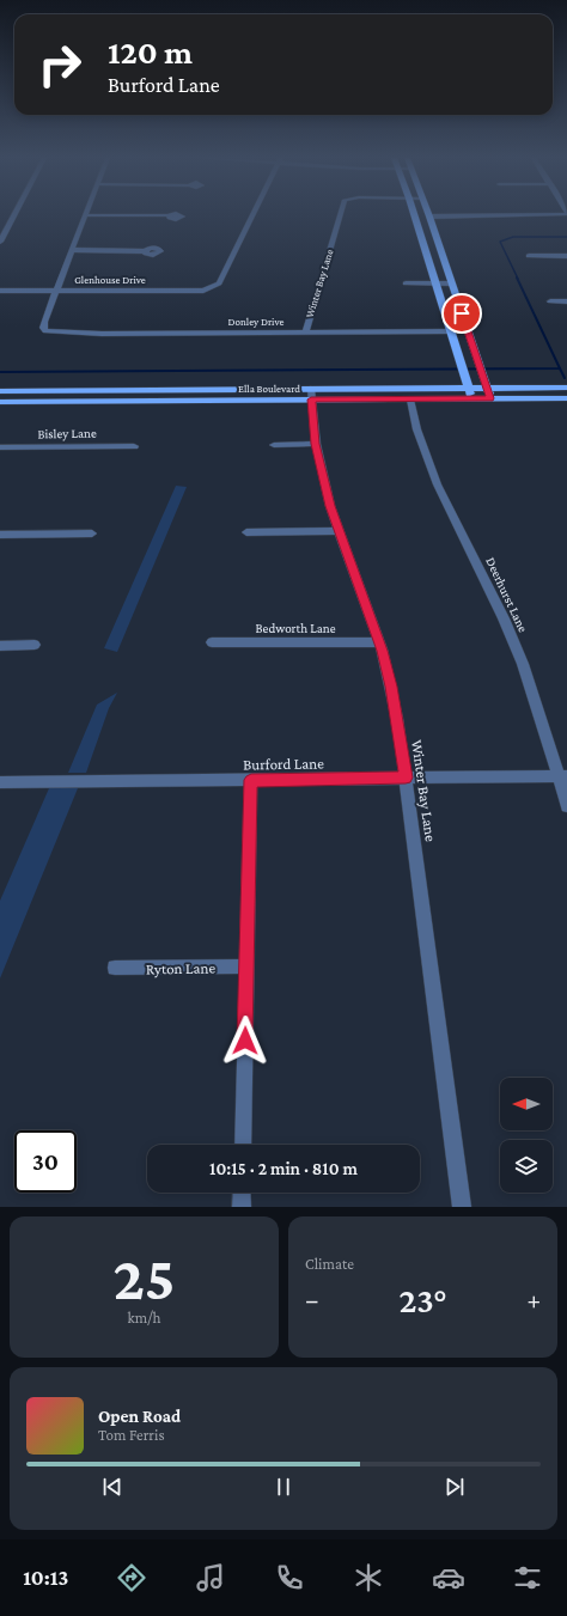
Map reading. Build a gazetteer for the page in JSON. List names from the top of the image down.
{
  "streets": {
    "main road": ["Ella Boulevard"],
    "street": [
      "Glenhouse Drive",
      "Winter Bay Lane",
      "Donley Drive",
      "Bisley Lane",
      "Deerhurst Lane",
      "Bedworth Lane",
      "Burford Lane",
      "Ryton Lane"
    ]
  },
  "crossings": [
    ["Glenhouse Drive", "Donley Drive"],
    ["Winter Bay Lane", "Donley Drive"],
    ["Winter Bay Lane", "Ella Boulevard"],
    ["Winter Bay Lane", "Bedworth Lane"],
    ["Winter Bay Lane", "Burford Lane"],
    ["Ella Boulevard", "Deerhurst Lane"],
    ["Deerhurst Lane", "Burford Lane"]
  ],
  "north": "left",
  "page": {
    "turn": ["120 m", "Burford Lane"],
    "limit": "30",
    "trip": "10:15 · 2 min · 810 m",
    "tile": [
      ["25", "km/h"],
      "Climate"
    ],
    "heat": ["−", "23°", "+"],
    "song": ["Open Road", "Tom Ferris"],
    "tabs": "10:13"
  }
}
